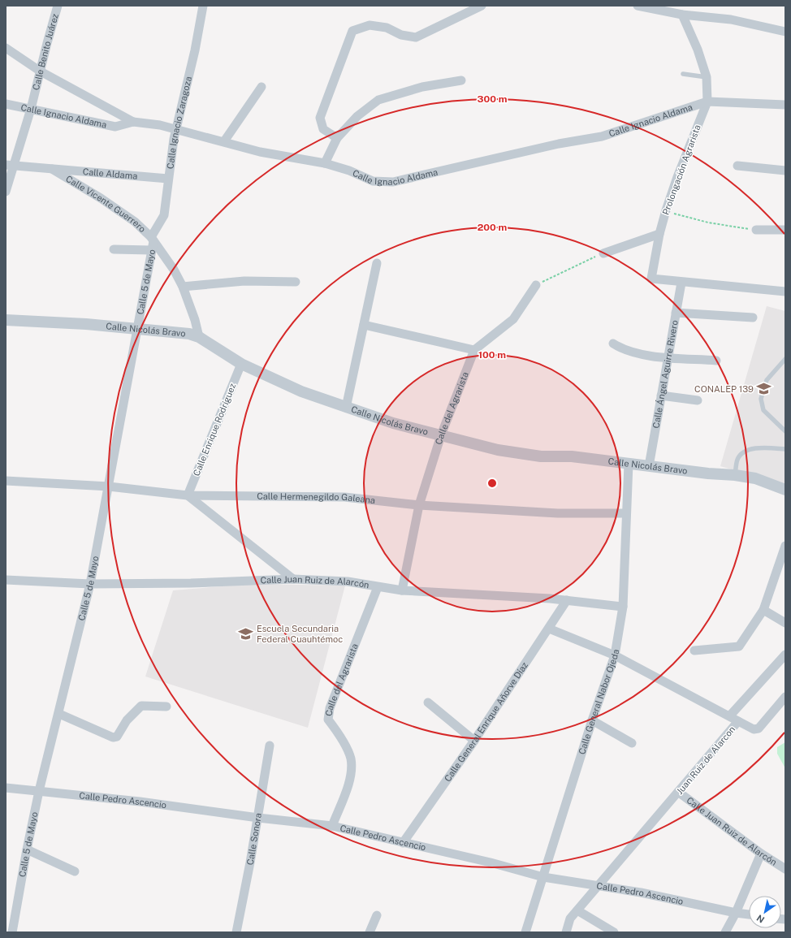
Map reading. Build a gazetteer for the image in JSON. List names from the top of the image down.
{
  "streets": {
    "street": [
      "Calle Benito Juárez",
      "Calle Ignacio Aldama",
      "Calle Ignacio Zaragoza",
      "Prolongación Agrarista",
      "Calle Aldama",
      "Calle Vicente Guerrero",
      "Calle 5 de Mayo",
      "Calle Nicolás Bravo",
      "Calle Ángel Aguirre Rivero",
      "Calle del Agrarista",
      "Calle Enrique Rodríguez",
      "Calle Hermenegildo Galeana",
      "Calle Juan Ruiz de Alarcón",
      "Calle General Nabor Ojeda",
      "Calle General Enrique Añorve Díaz",
      "Juan Ruiz de Alarcon",
      "Calle Pedro Ascencio",
      "Calle Sonora"
    ]
  },
  "crossings": [
    ["Calle Benito Juárez", "Calle Ignacio Aldama"],
    ["Calle Benito Juárez", "Calle Vicente Guerrero"],
    ["Calle Ignacio Aldama", "Calle Ignacio Zaragoza"],
    ["Calle Ignacio Aldama", "Prolongación Agrarista"],
    ["Calle Ignacio Zaragoza", "Calle Aldama"],
    ["Calle Ignacio Zaragoza", "Calle Vicente Guerrero"],
    ["Calle Ignacio Zaragoza", "Calle 5 de Mayo"],
    ["Prolongación Agrarista", "Calle Ángel Aguirre Rivero"],
    ["Calle Aldama", "Calle Vicente Guerrero"],
    ["Calle Vicente Guerrero", "Calle 5 de Mayo"],
    ["Calle Vicente Guerrero", "Calle Nicolás Bravo"],
    ["Calle 5 de Mayo", "Calle Nicolás Bravo"],
    ["Calle 5 de Mayo", "Calle Hermenegildo Galeana"],
    ["Calle 5 de Mayo", "Calle Juan Ruiz de Alarcón"],
    ["Calle 5 de Mayo", "Calle Pedro Ascencio"],
    ["Calle Nicolás Bravo", "Calle Ángel Aguirre Rivero"],
    ["Calle Nicolás Bravo", "Calle del Agrarista"],
    ["Calle Nicolás Bravo", "Calle Enrique Rodríguez"],
    ["Calle Nicolás Bravo", "Calle General Nabor Ojeda"],
    ["Calle del Agrarista", "Calle Hermenegildo Galeana"],
    ["Calle del Agrarista", "Calle Juan Ruiz de Alarcón"],
    ["Calle del Agrarista", "Calle Pedro Ascencio"],
    ["Calle Enrique Rodríguez", "Calle Hermenegildo Galeana"],
    ["Calle Hermenegildo Galeana", "Calle General Nabor Ojeda"],
    ["Calle Juan Ruiz de Alarcón", "Calle General Nabor Ojeda"],
    ["Calle Juan Ruiz de Alarcón", "Calle General Enrique Añorve Díaz"],
    ["Calle Juan Ruiz de Alarcón", "Juan Ruiz de Alarcon"],
    ["Calle General Nabor Ojeda", "Juan Ruiz de Alarcon"],
    ["Calle General Nabor Ojeda", "Calle Pedro Ascencio"],
    ["Calle General Enrique Añorve Díaz", "Juan Ruiz de Alarcon"],
    ["Calle General Enrique Añorve Díaz", "Calle Pedro Ascencio"],
    ["Juan Ruiz de Alarcon", "Calle Pedro Ascencio"],
    ["Calle Pedro Ascencio", "Calle Sonora"]
  ],
  "places": {
    "school or university": ["CONALEP 139", "Escuela Secundaria Federal Cuauhtémoc"]
  },
  "north": "bottom left",
  "rings": ["300 m", "200 m", "100 m"]
}
